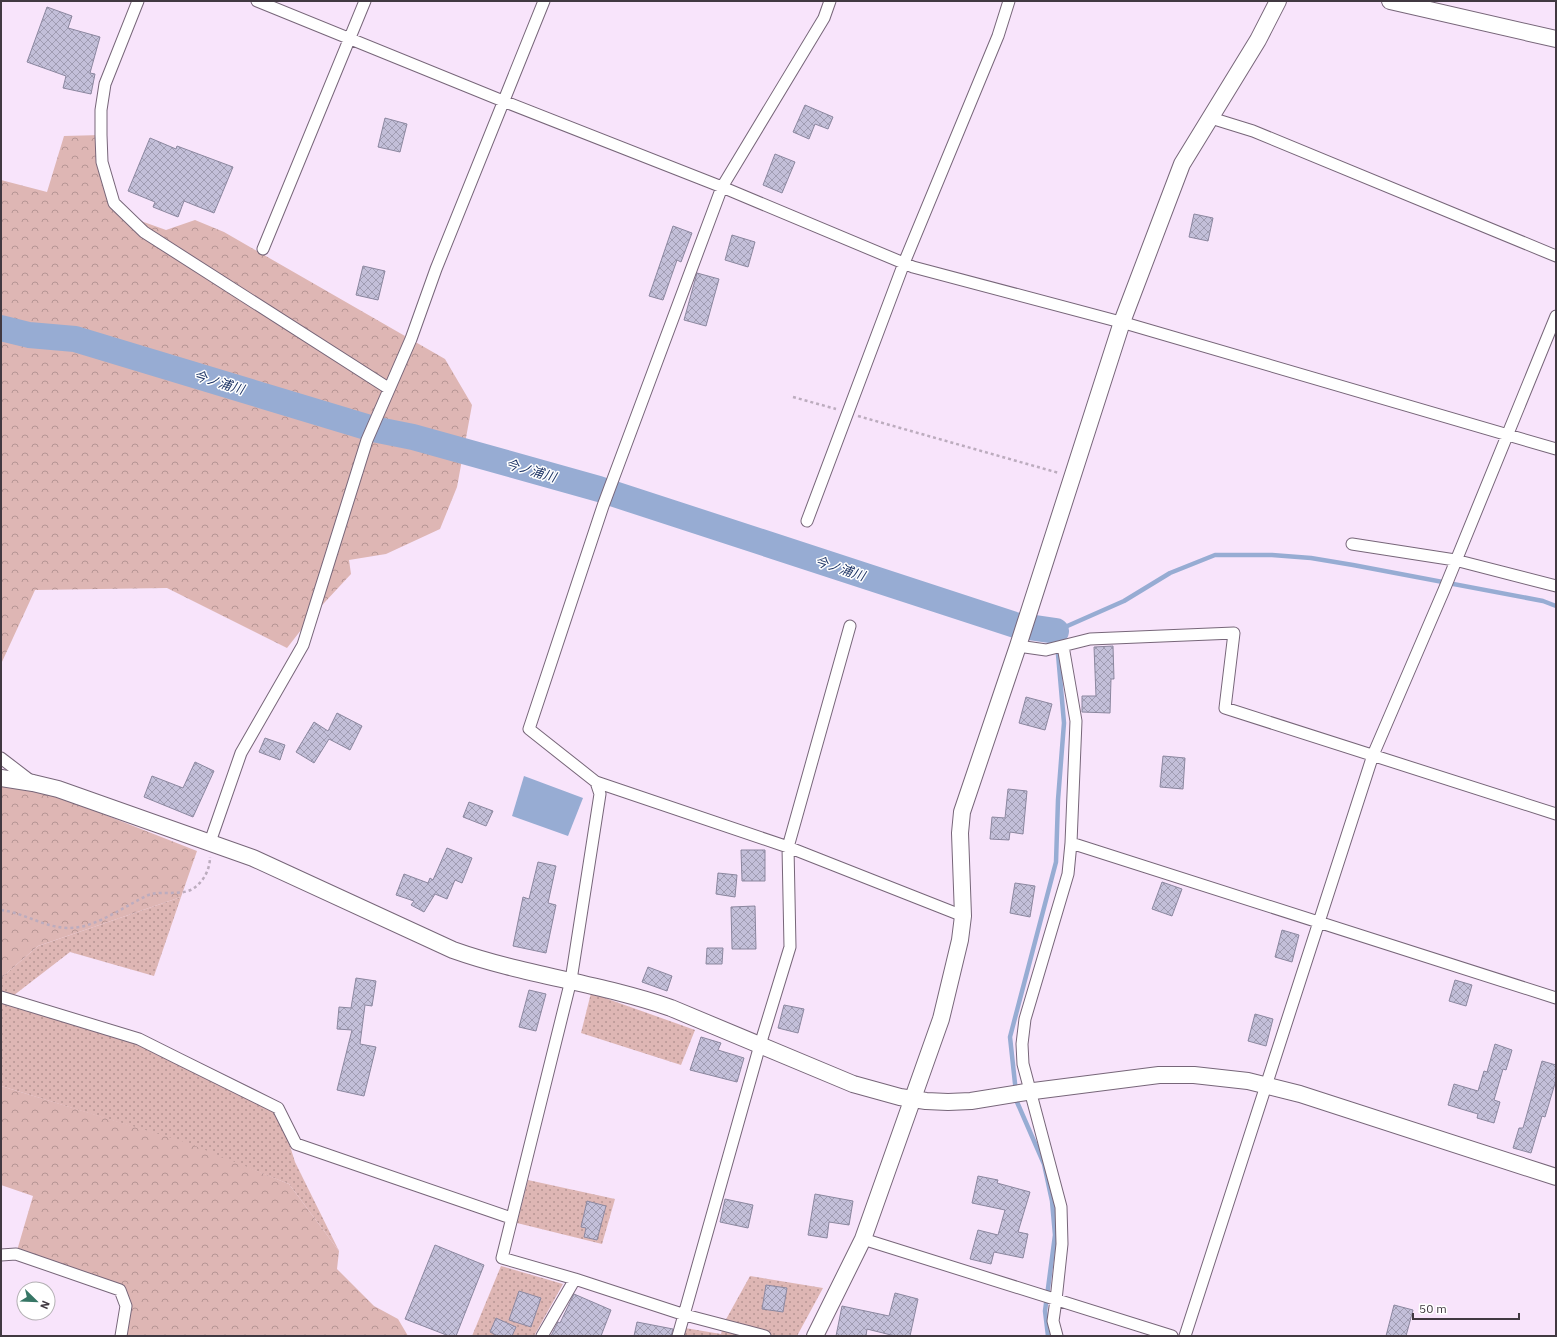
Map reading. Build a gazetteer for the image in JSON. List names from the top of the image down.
{
  "water": ["今ノ浦川"],
  "scale_bar": "50 m",
  "north": "bottom right"
}
